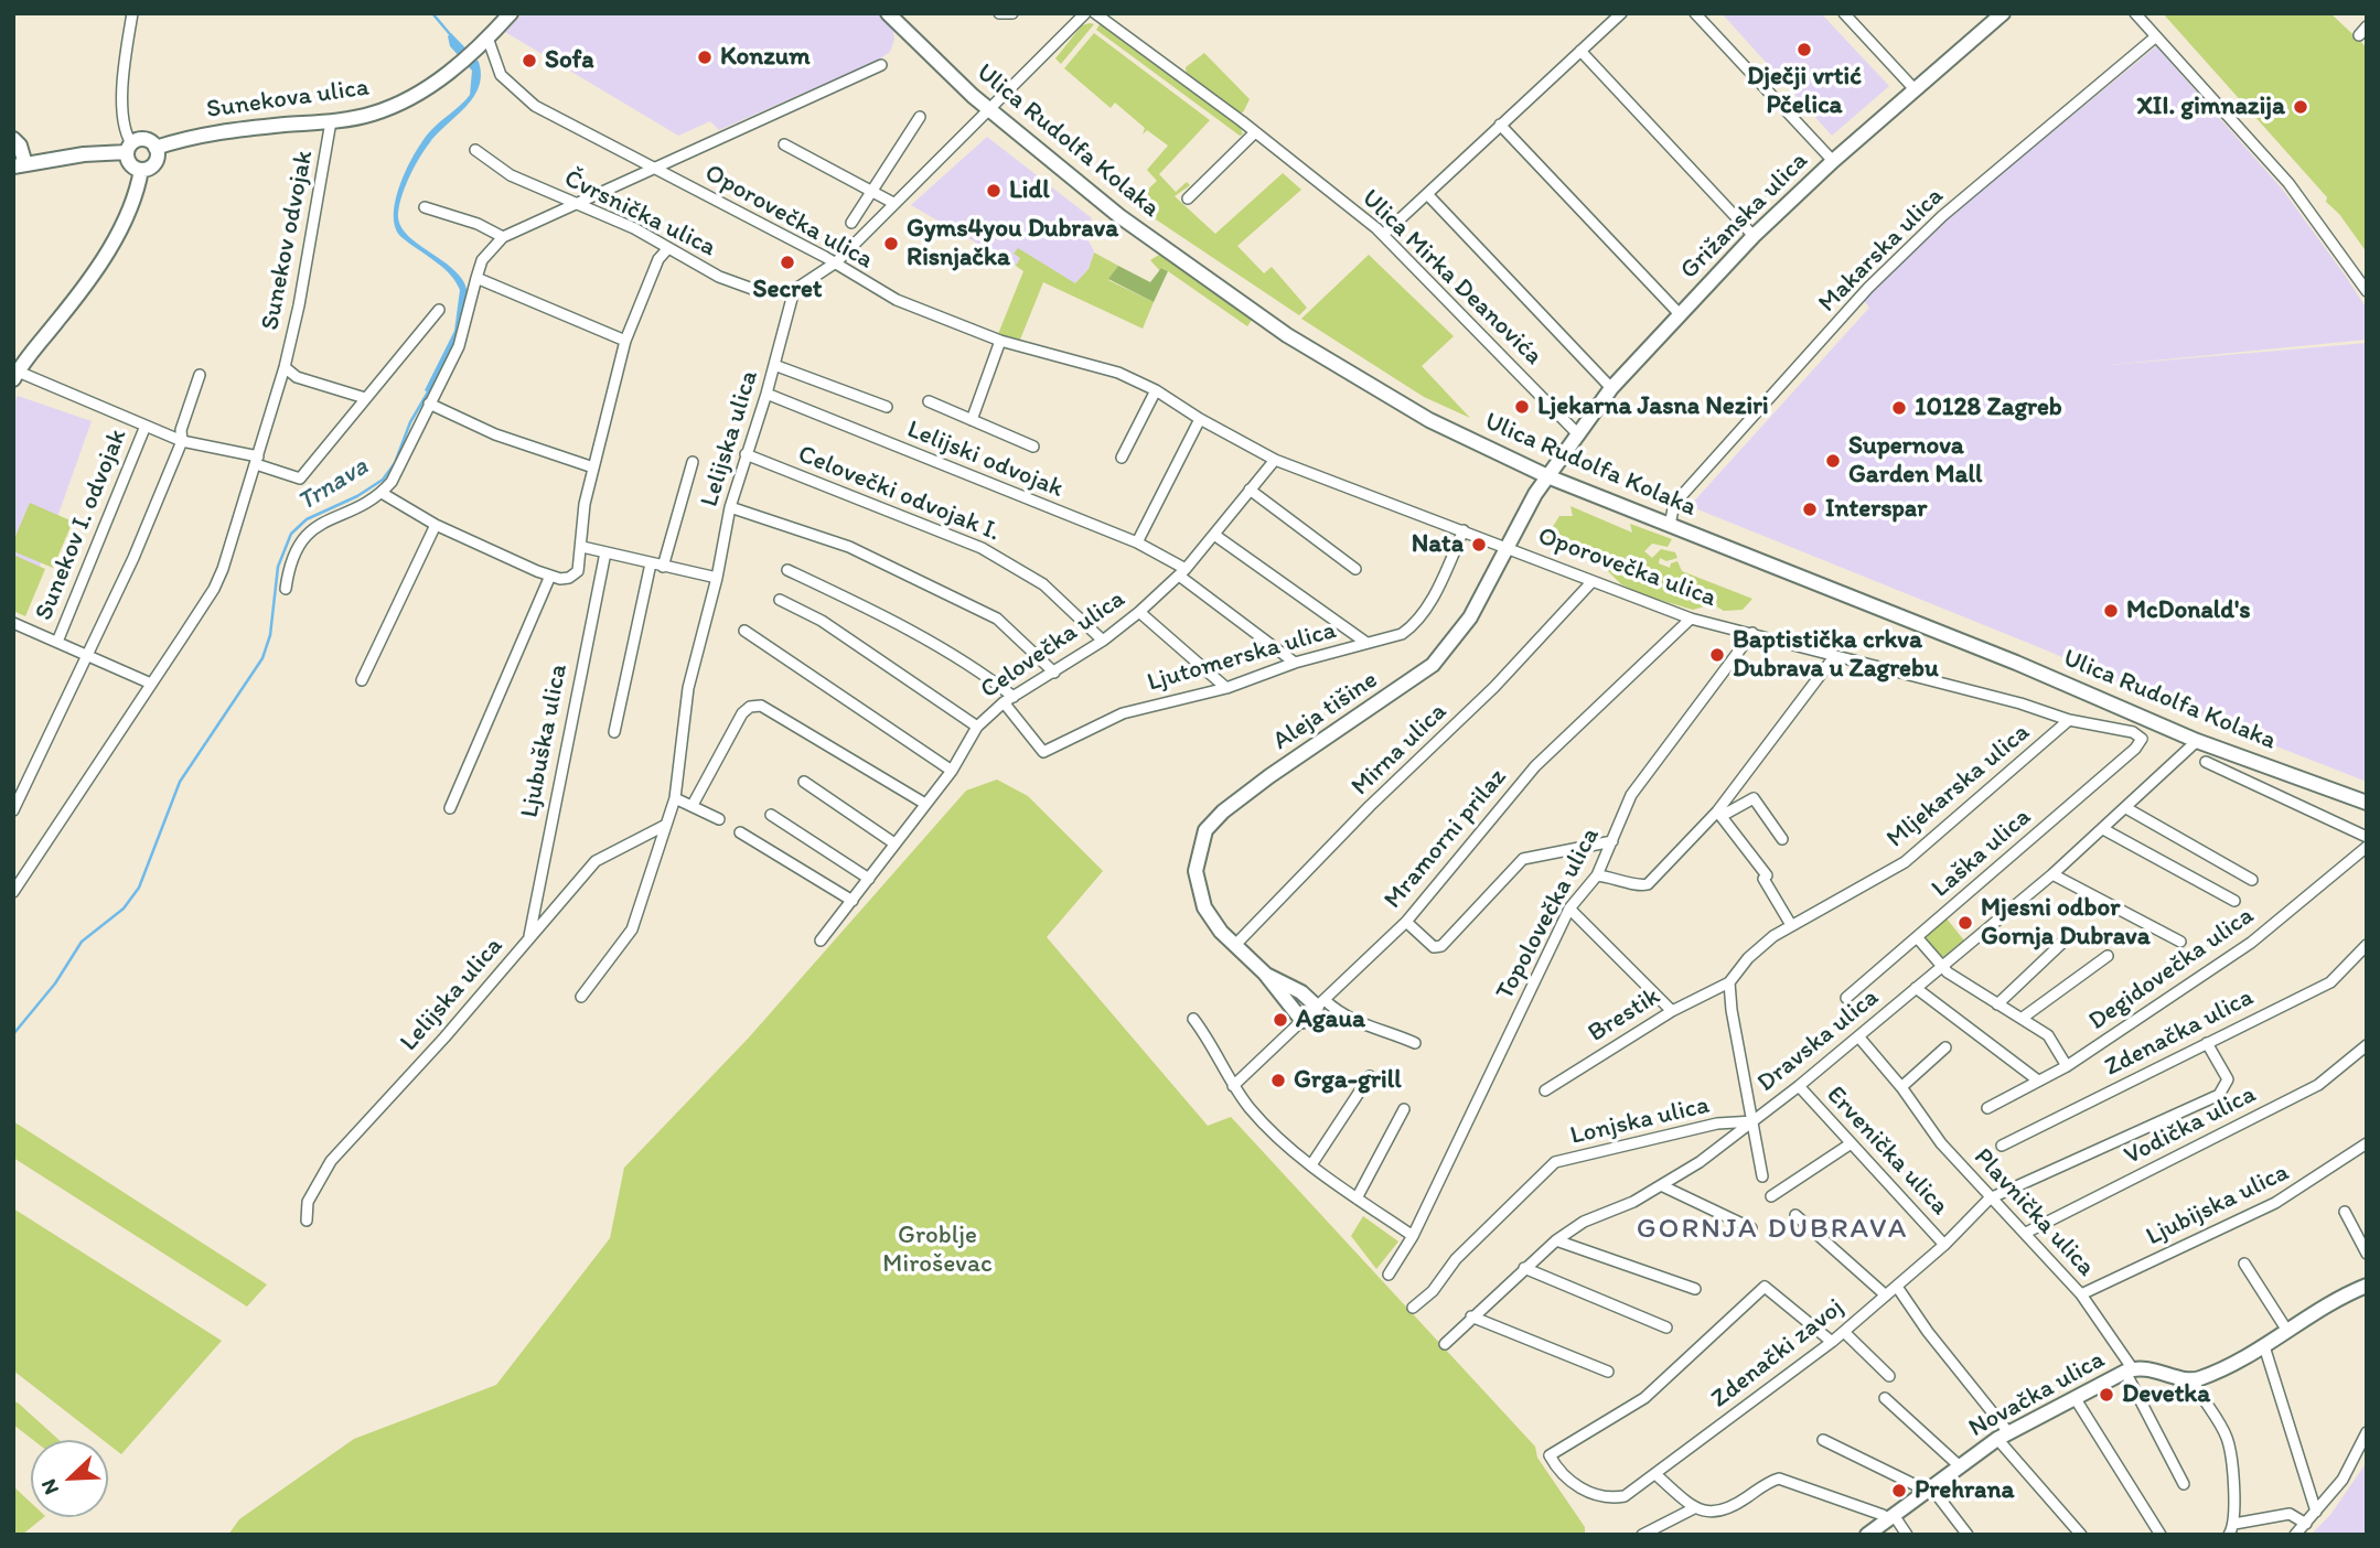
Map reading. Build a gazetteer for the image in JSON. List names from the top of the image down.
{
  "streets": {
    "main road": [
      "Sunekova ulica",
      "Ulica Rudolfa Kolaka",
      "Grižanska ulica",
      "Aleja tišine",
      "Novačka ulica"
    ],
    "street": [
      "Čvrsnička ulica",
      "Oporovečka ulica",
      "Sunekov odvojak",
      "Makarska ulica",
      "Ulica Mirka Deanovića",
      "Lelijska ulica",
      "Lelijski odvojak",
      "Celovečki odvojak I.",
      "Sunekov I. odvojak",
      "Celovečka ulica",
      "Ljutomerska ulica",
      "Ljubuška ulica",
      "Mirna ulica",
      "Mljekarska ulica",
      "Mramorni prilaz",
      "Laška ulica",
      "Topolovečka ulica",
      "Degidovečka ulica",
      "Brestik",
      "Zdenačka ulica",
      "Dravska ulica",
      "Lonjska ulica",
      "Vodička ulica",
      "Ervenička ulica",
      "Ljubijska ulica",
      "Plavnička ulica",
      "Zdenački zavoj"
    ]
  },
  "crossings": [
    ["Sunekova ulica", "Oporovečka ulica"],
    ["Sunekova ulica", "Sunekov odvojak"],
    ["Ulica Rudolfa Kolaka", "Grižanska ulica"],
    ["Ulica Rudolfa Kolaka", "Makarska ulica"],
    ["Ulica Rudolfa Kolaka", "Aleja tišine"],
    ["Ulica Rudolfa Kolaka", "Dravska ulica"],
    ["Čvrsnička ulica", "Lelijska ulica"],
    ["Grižanska ulica", "Ulica Mirka Deanovića"],
    ["Grižanska ulica", "Aleja tišine"],
    ["Oporovečka ulica", "Celovečka ulica"],
    ["Oporovečka ulica", "Ljutomerska ulica"],
    ["Oporovečka ulica", "Aleja tišine"],
    ["Oporovečka ulica", "Mirna ulica"],
    ["Oporovečka ulica", "Mljekarska ulica"],
    ["Oporovečka ulica", "Mramorni prilaz"],
    ["Oporovečka ulica", "Laška ulica"],
    ["Oporovečka ulica", "Topolovečka ulica"],
    ["Sunekov odvojak", "Sunekov I. odvojak"],
    ["Lelijska ulica", "Lelijski odvojak"],
    ["Lelijska ulica", "Celovečki odvojak I."],
    ["Lelijska ulica", "Ljubuška ulica"],
    ["Lelijski odvojak", "Celovečka ulica"],
    ["Lelijski odvojak", "Ljutomerska ulica"],
    ["Celovečki odvojak I.", "Celovečka ulica"],
    ["Celovečka ulica", "Ljutomerska ulica"],
    ["Aleja tišine", "Mirna ulica"],
    ["Aleja tišine", "Mramorni prilaz"],
    ["Mljekarska ulica", "Brestik"],
    ["Zdenačka ulica", "Zdenački zavoj"],
    ["Dravska ulica", "Lonjska ulica"],
    ["Dravska ulica", "Ervenička ulica"],
    ["Dravska ulica", "Plavnička ulica"],
    ["Vodička ulica", "Plavnička ulica"],
    ["Ervenička ulica", "Zdenački zavoj"],
    ["Ljubijska ulica", "Plavnička ulica"],
    ["Plavnička ulica", "Zdenački zavoj"],
    ["Plavnička ulica", "Novačka ulica"]
  ],
  "districts": ["GORNJA DUBRAVA"],
  "water": ["Trnava"],
  "parks": ["Groblje Miroševac"],
  "places": [
    "Dječji vrtić Pčelica",
    "Konzum",
    "Sofa",
    "XII. gimnazija",
    "Lidl",
    "Gyms4you Dubrava Risnjačka",
    "Secret",
    "Ljekarna Jasna Neziri",
    "10128 Zagreb",
    "Supernova Garden Mall",
    "Interspar",
    "Nata",
    "McDonald's",
    "Baptistička crkva Dubrava u Zagrebu",
    "Mjesni odbor Gornja Dubrava",
    "Agaua",
    "Grga-grill",
    "Devetka",
    "Prehrana"
  ],
  "north": "bottom left"
}
